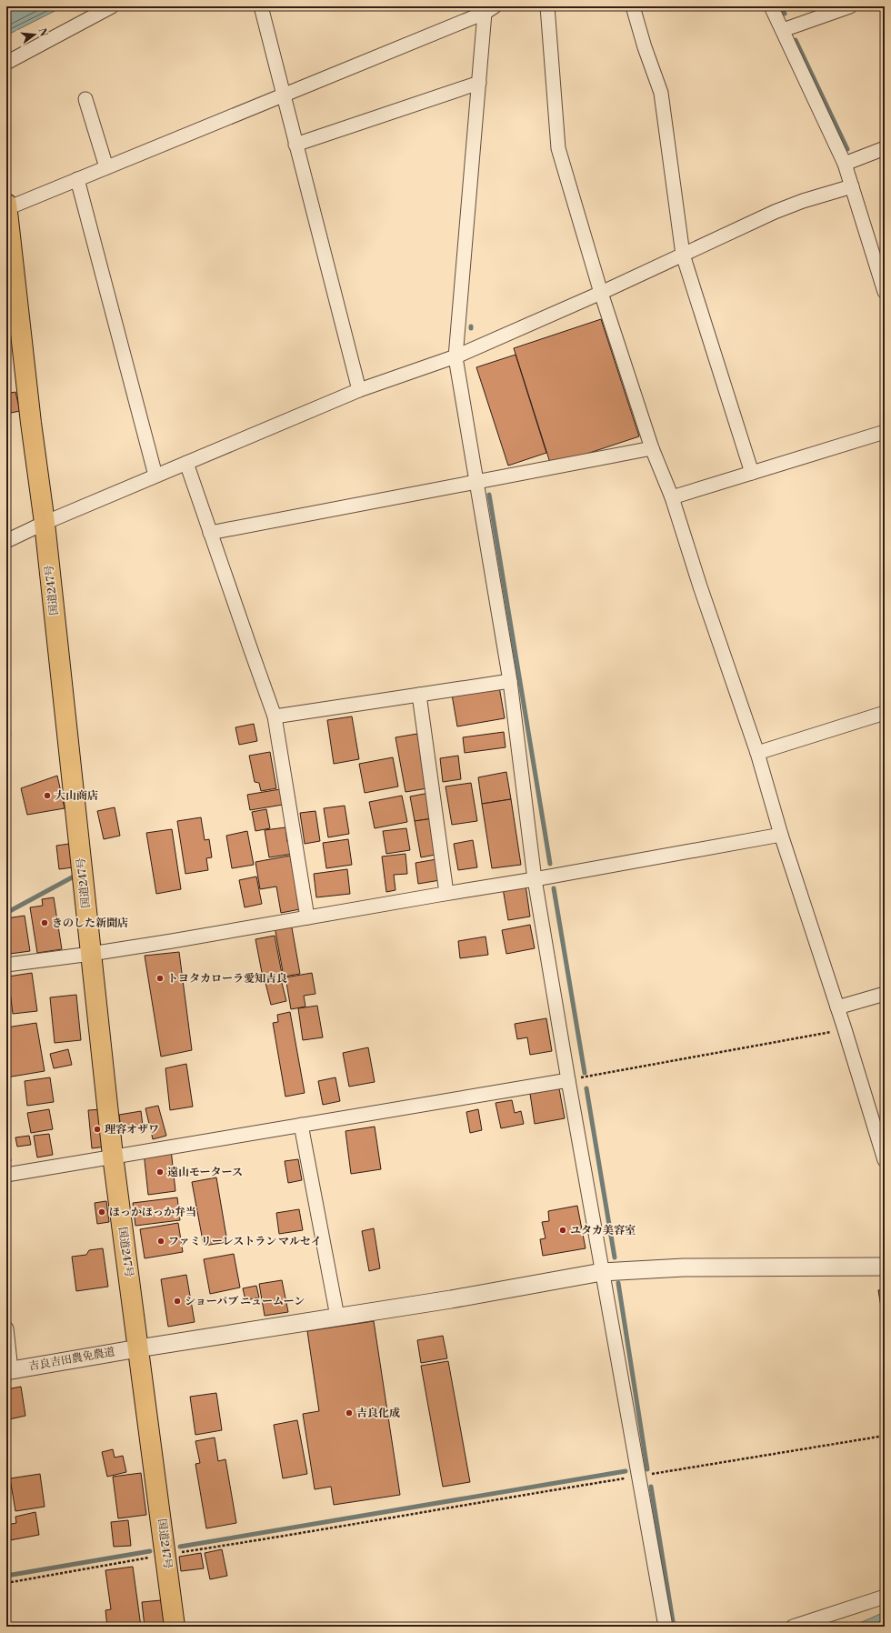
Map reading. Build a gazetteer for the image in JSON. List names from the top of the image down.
{
  "streets": {
    "highway": ["国道247号"],
    "street": ["吉良吉田農免農道"]
  },
  "crossings": [
    ["国道247号", "吉良吉田農免農道"]
  ],
  "places": [
    "大山商店",
    "きのした新聞店",
    "トヨタカローラ愛知吉良",
    "理容オザワ",
    "遠山モータース",
    "ほっかほっか弁当",
    "ユタカ美容室",
    "ファミリーレストラン マルセイ",
    "ショーパブ ニュームーン",
    "吉良化成"
  ],
  "north": "right"
}
